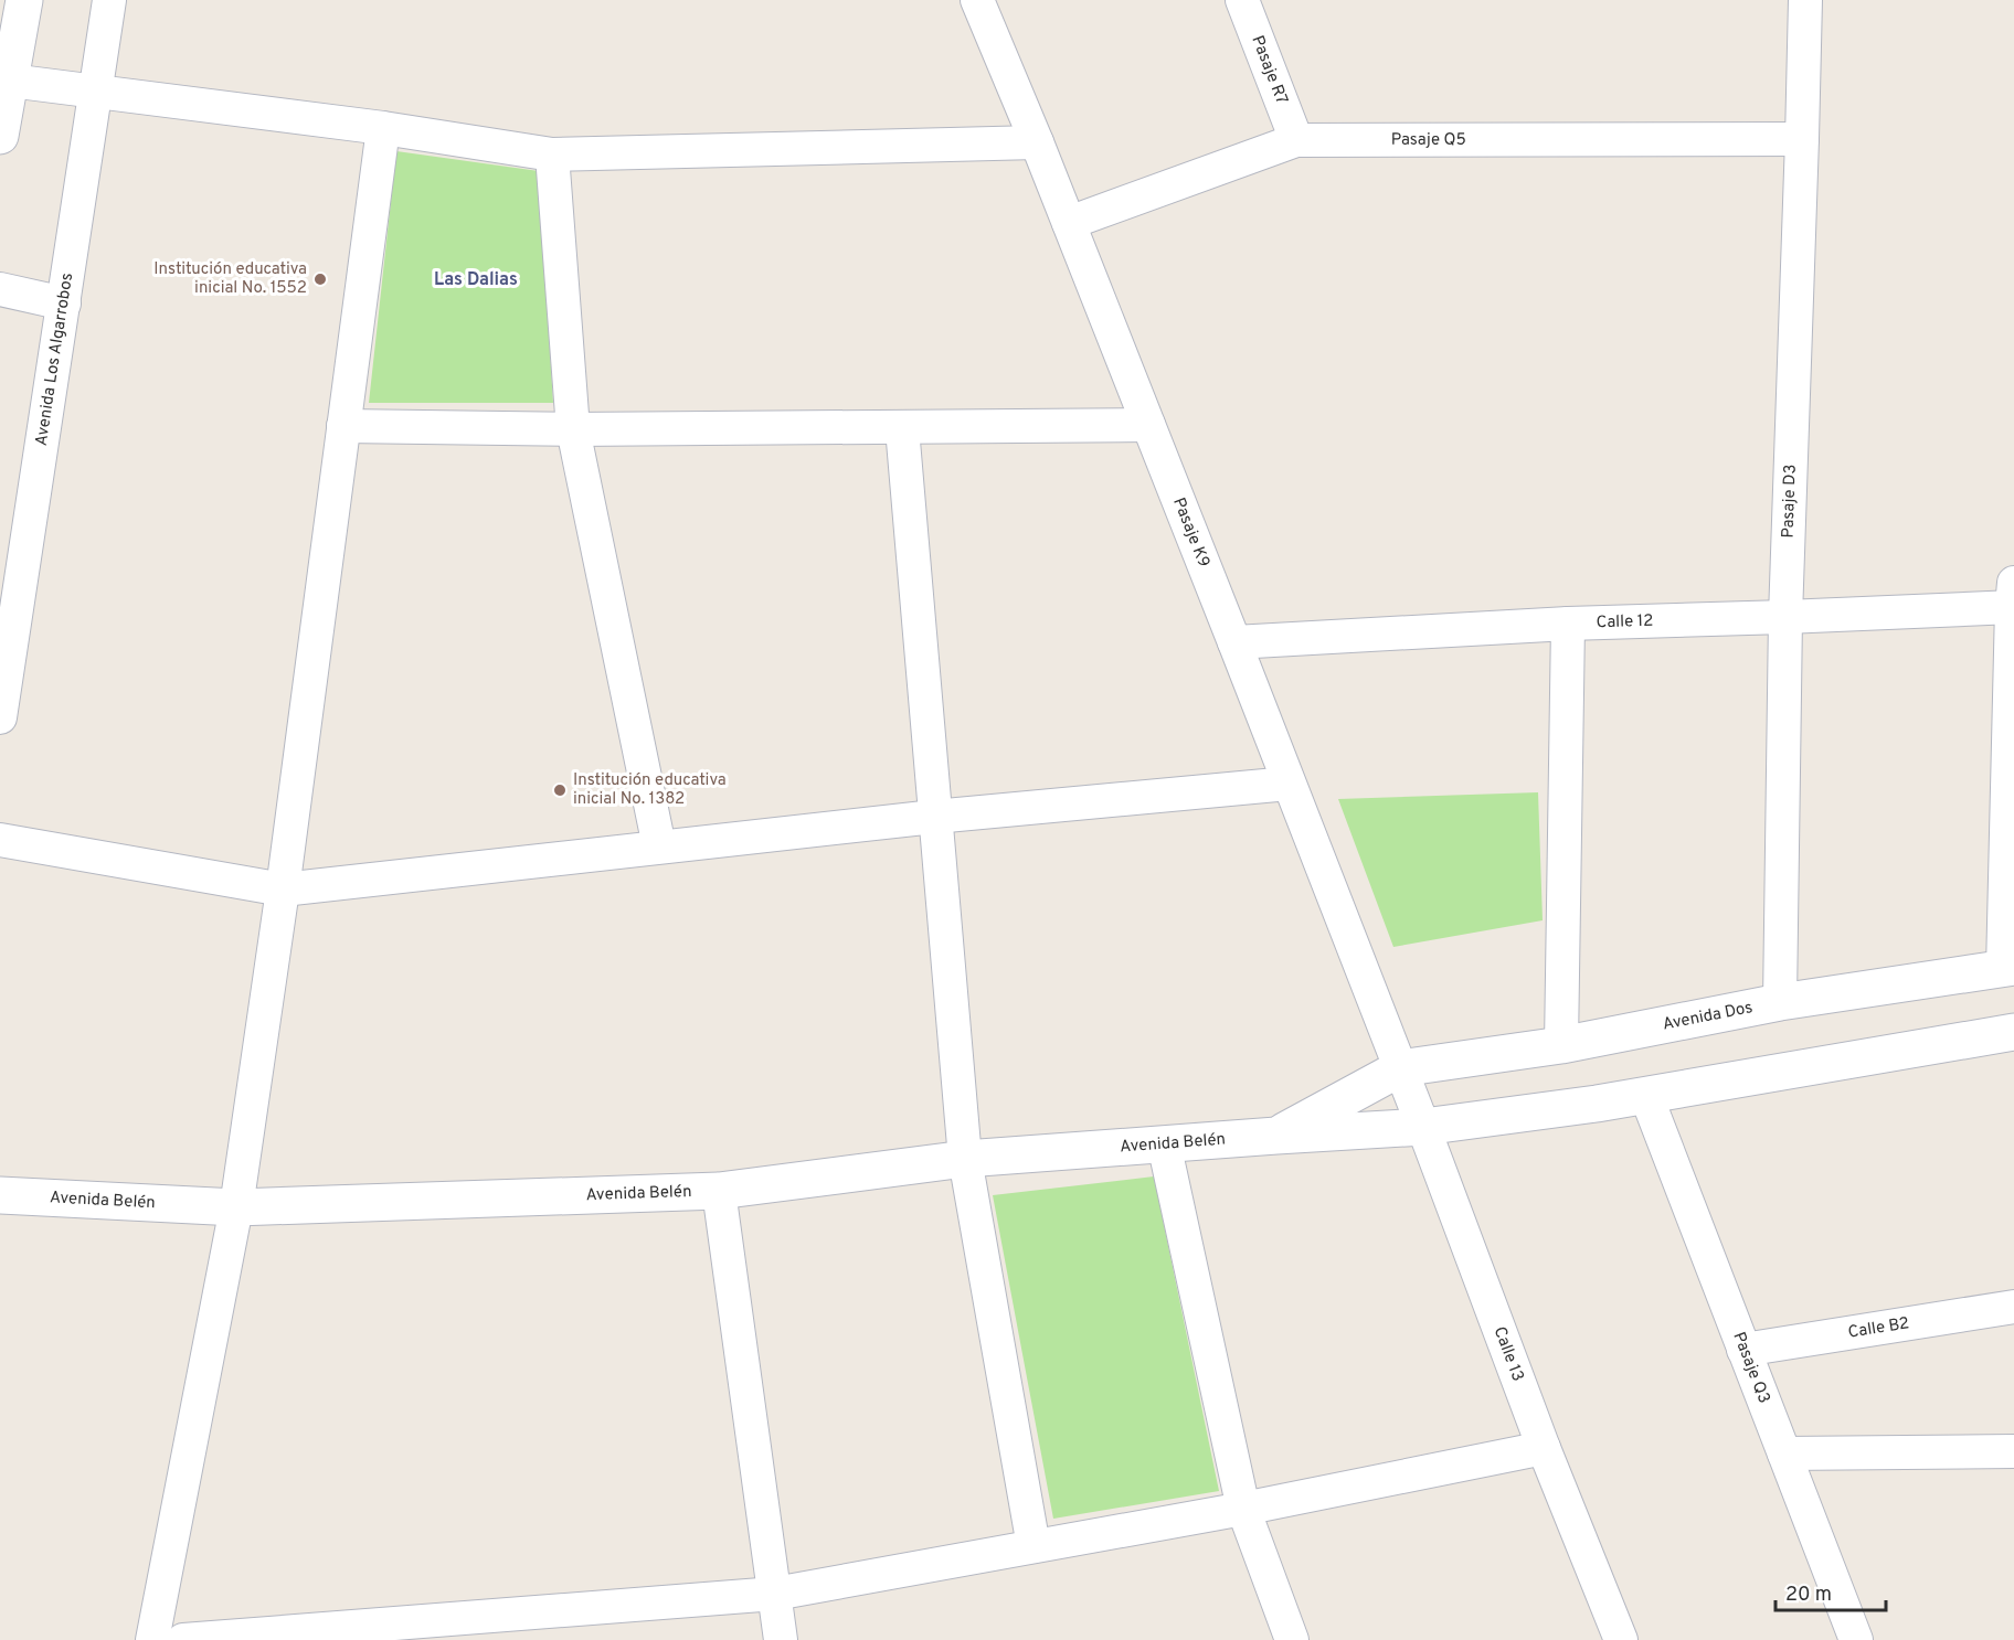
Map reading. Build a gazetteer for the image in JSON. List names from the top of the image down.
{
  "streets": {
    "street": [
      "Pasaje R7",
      "Pasaje Q5",
      "Avenida Los Algarrobos",
      "Pasaje D3",
      "Pasaje K9",
      "Calle 12",
      "Avenida Dos",
      "Avenida Belén",
      "Calle B2",
      "Calle 13",
      "Pasaje Q3"
    ]
  },
  "crossings": [
    ["Pasaje R7", "Pasaje Q5"],
    ["Pasaje Q5", "Pasaje D3"],
    ["Pasaje Q5", "Pasaje K9"],
    ["Pasaje D3", "Calle 12"],
    ["Pasaje D3", "Avenida Dos"],
    ["Pasaje K9", "Calle 12"],
    ["Pasaje K9", "Avenida Dos"],
    ["Pasaje K9", "Avenida Belén"],
    ["Pasaje K9", "Calle 13"],
    ["Avenida Dos", "Avenida Belén"],
    ["Avenida Dos", "Calle 13"],
    ["Avenida Belén", "Calle 13"],
    ["Calle B2", "Pasaje Q3"]
  ],
  "districts": ["Las Dalias"],
  "places": ["Institución educativa inicial No. 1552", "Institución educativa inicial No. 1382"],
  "scale_bar": "20 m"
}
